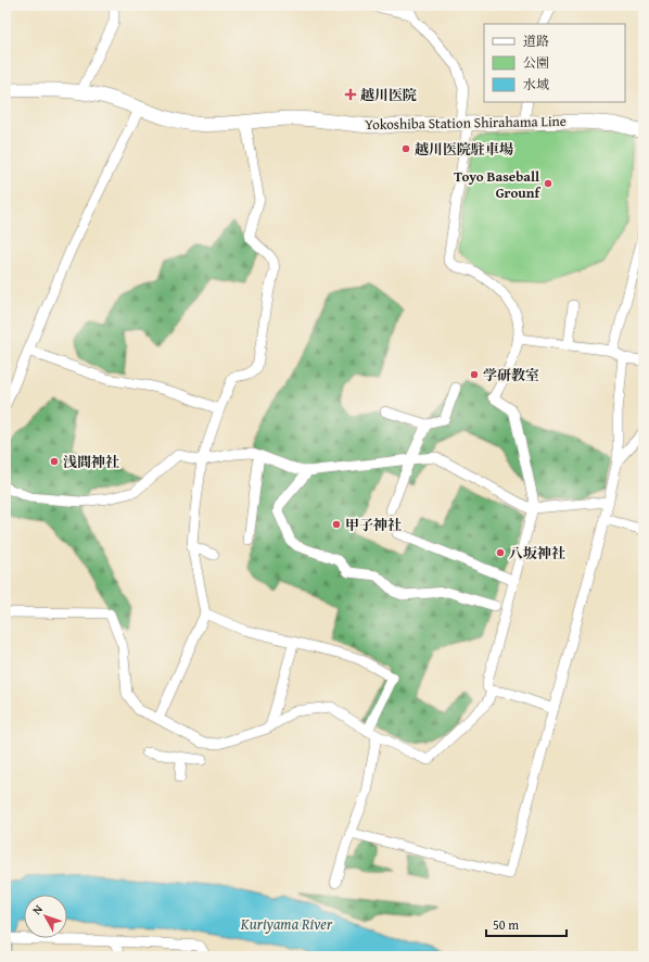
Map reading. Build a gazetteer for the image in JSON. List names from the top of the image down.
{
  "streets": {
    "main road": ["Yokoshiba Station Shirahama Line"]
  },
  "water": ["Kuriyama River"],
  "places": {
    "health": ["越川医院"],
    "other": [
      "越川医院駐車場",
      "Toyo Baseball Grounf",
      "学研教室",
      "浅間神社",
      "甲子神社",
      "八坂神社"
    ]
  },
  "legend": ["道路", "公園", "水域"],
  "scale_bar": "50 m",
  "north": "top left"
}
